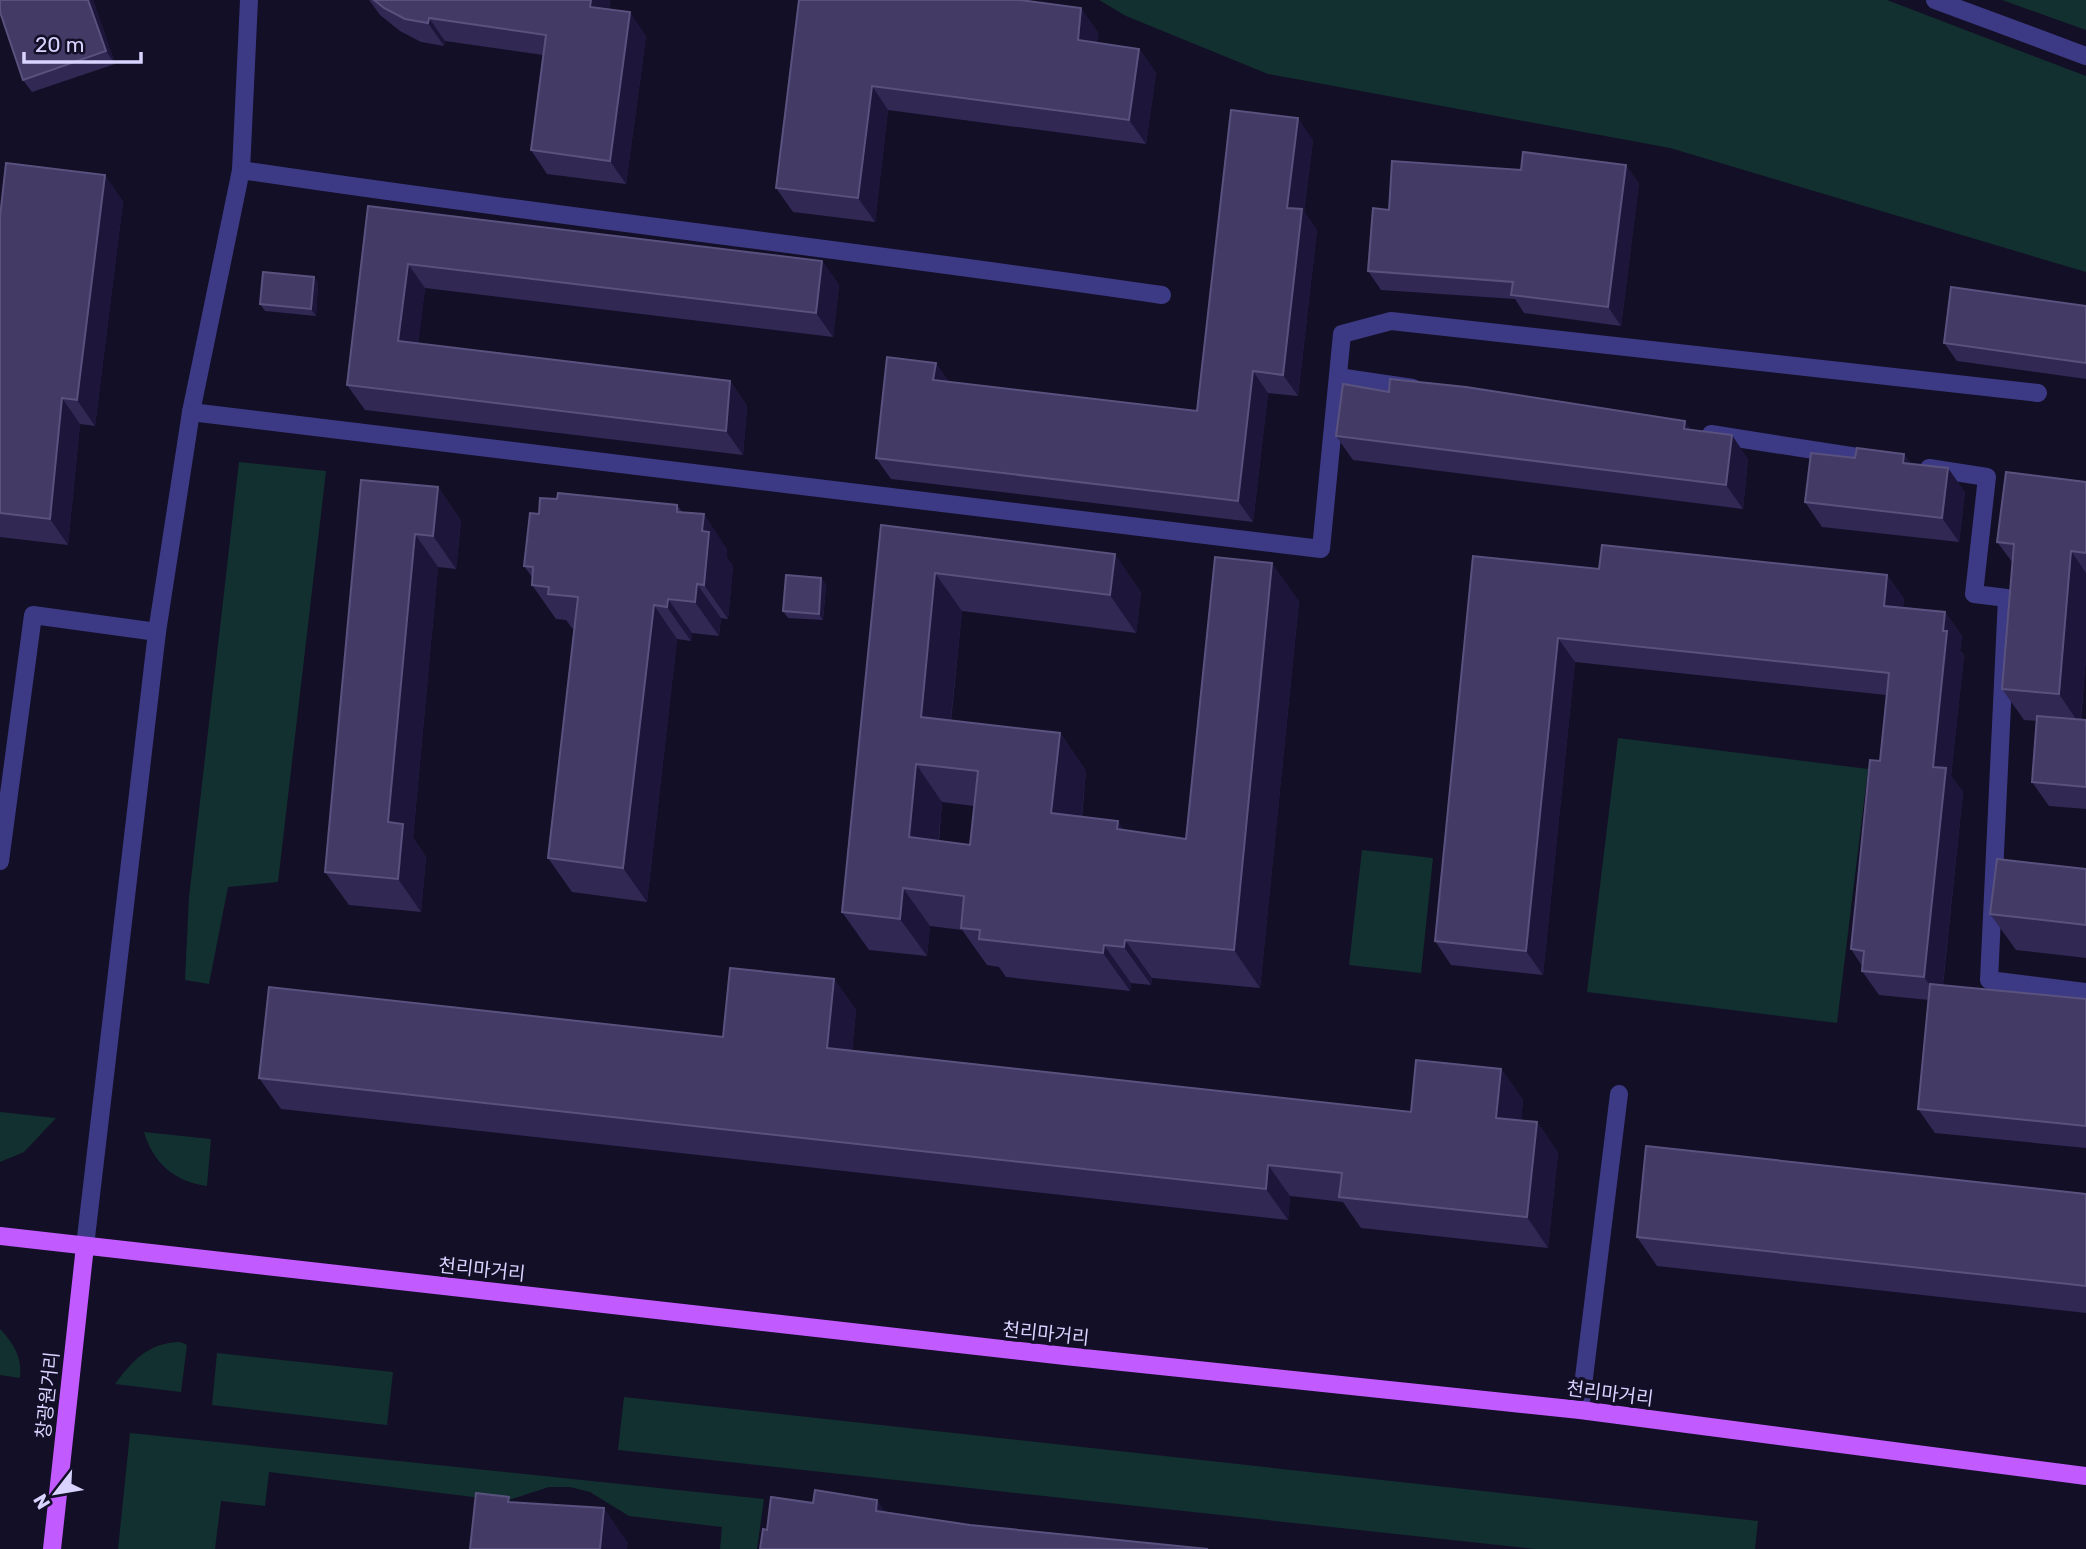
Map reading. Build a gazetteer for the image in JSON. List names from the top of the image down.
{
  "streets": {
    "main road": ["천리마거리", "창광원거리"]
  },
  "crossings": [
    ["천리마거리", "창광원거리"]
  ],
  "scale_bar": "20 m",
  "north": "bottom left"
}
